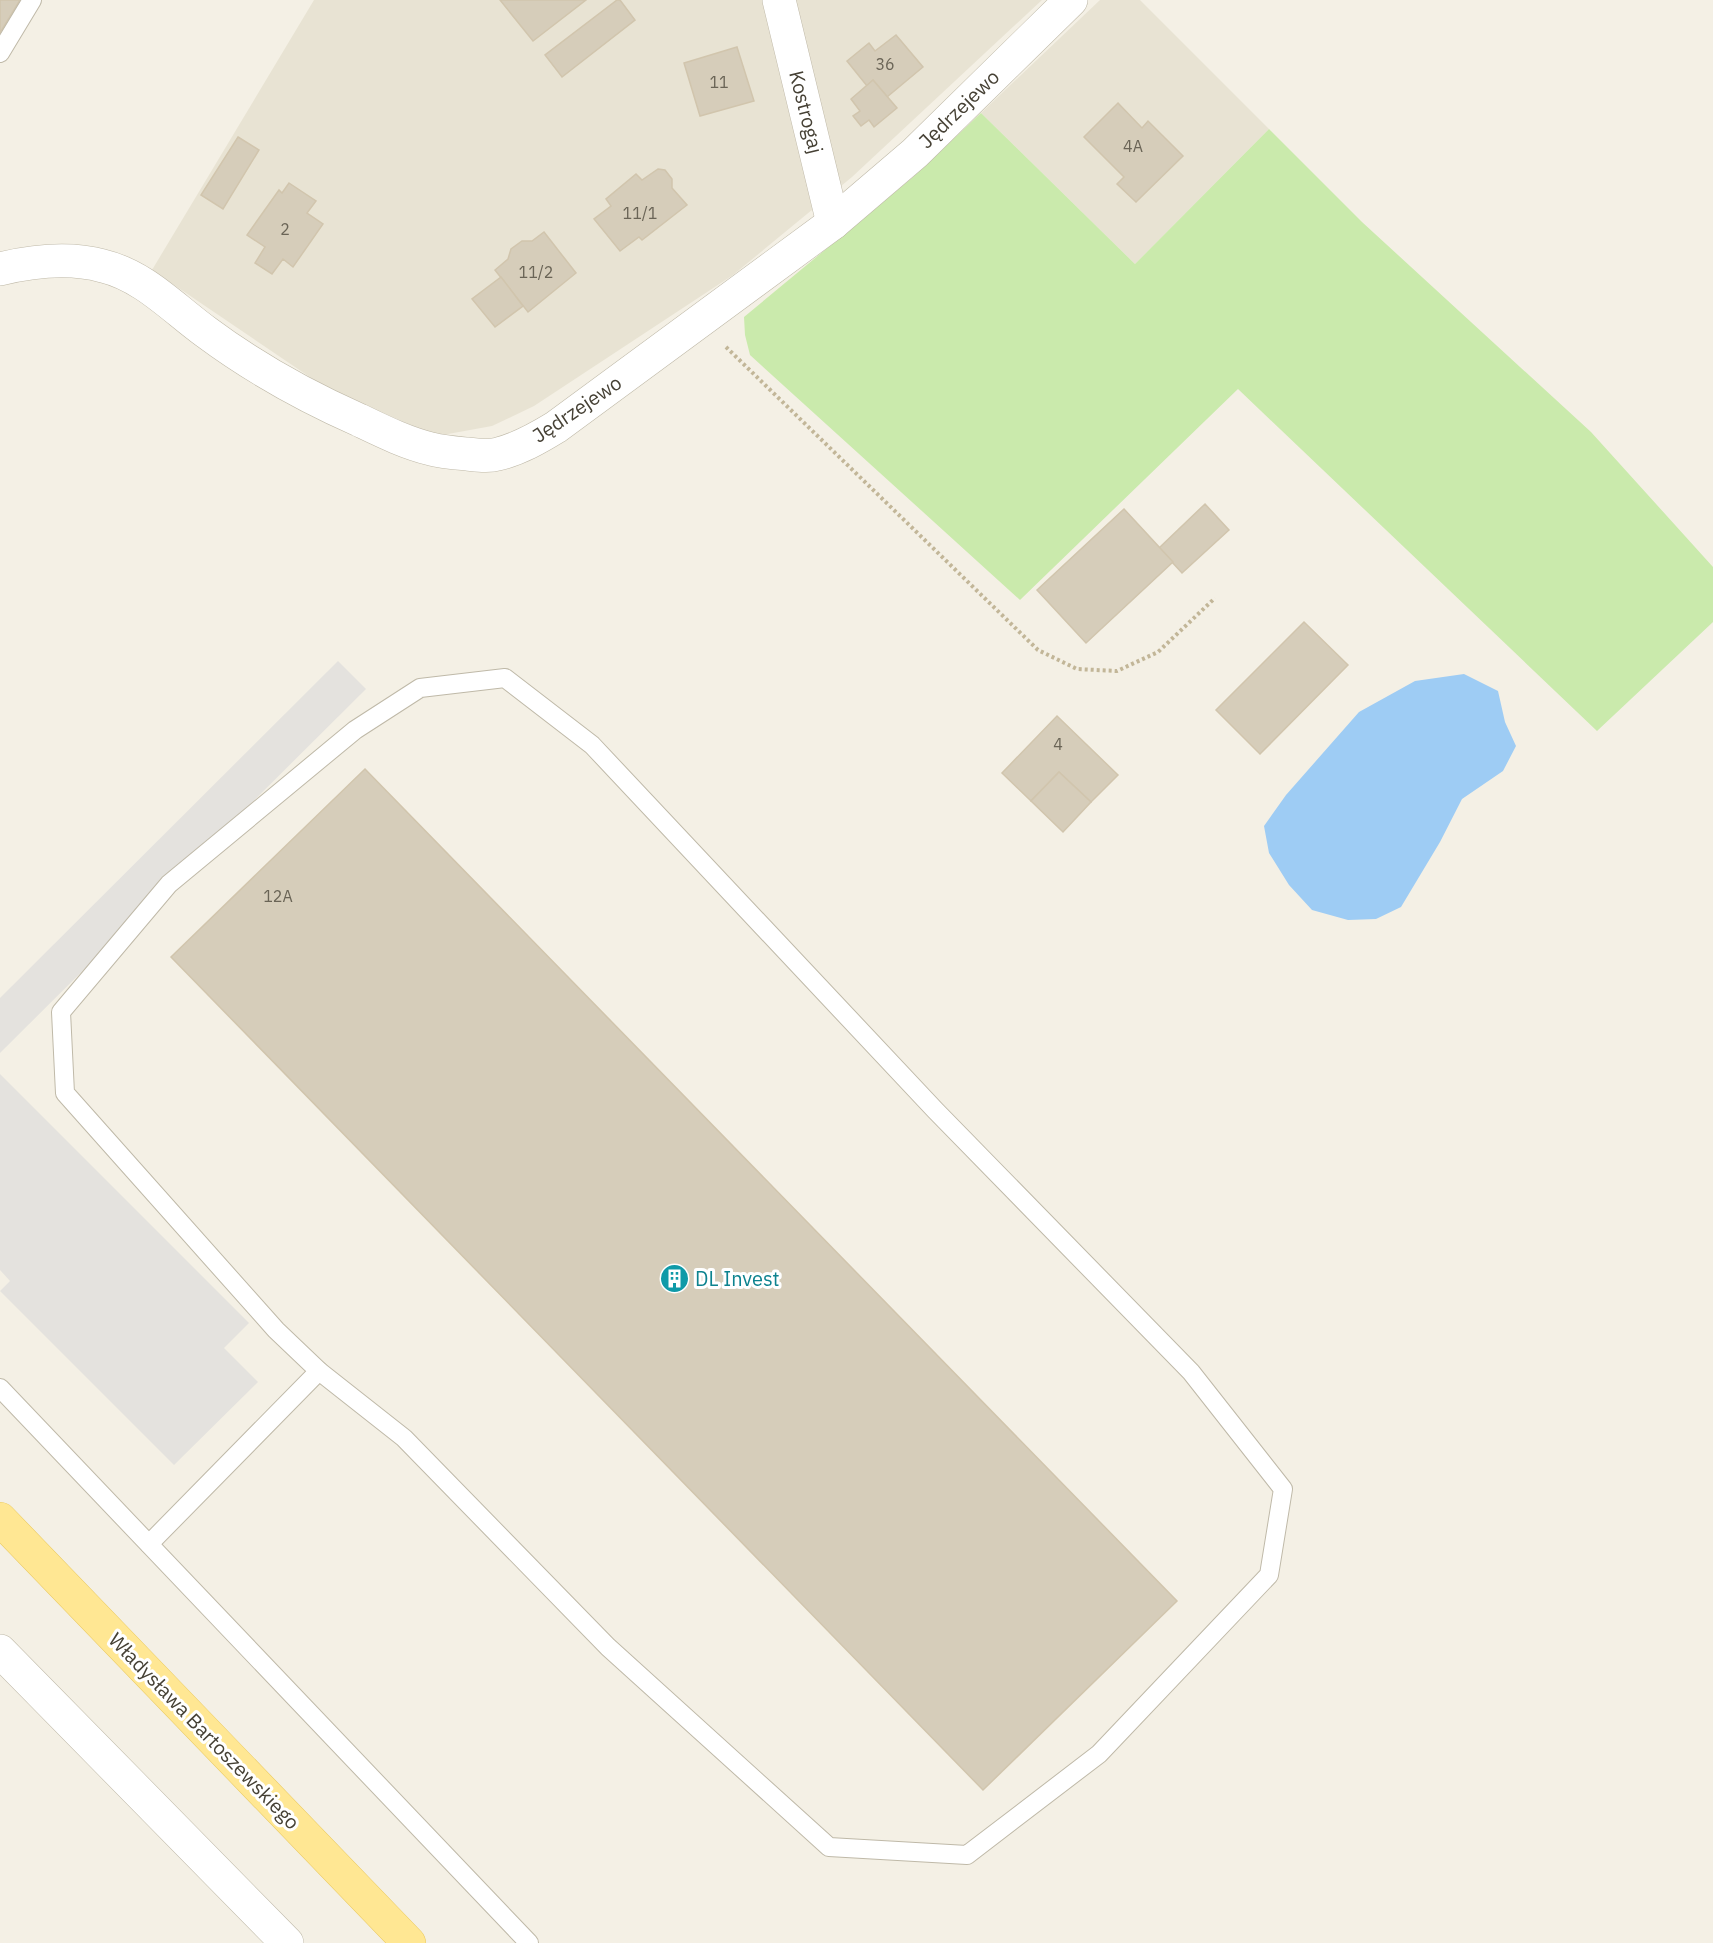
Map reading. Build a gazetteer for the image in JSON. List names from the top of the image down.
{
  "streets": {
    "main road": ["Władysława Bartoszewskiego"],
    "street": ["Jędrzejewo", "Kostrogaj"]
  },
  "crossings": [
    ["Jędrzejewo", "Kostrogaj"]
  ],
  "places": {
    "building": ["DL Invest"]
  },
  "house_numbers": [
    "36",
    "11",
    "4A",
    "11/1",
    "2",
    "11/2",
    "4",
    "12A"
  ]
}
